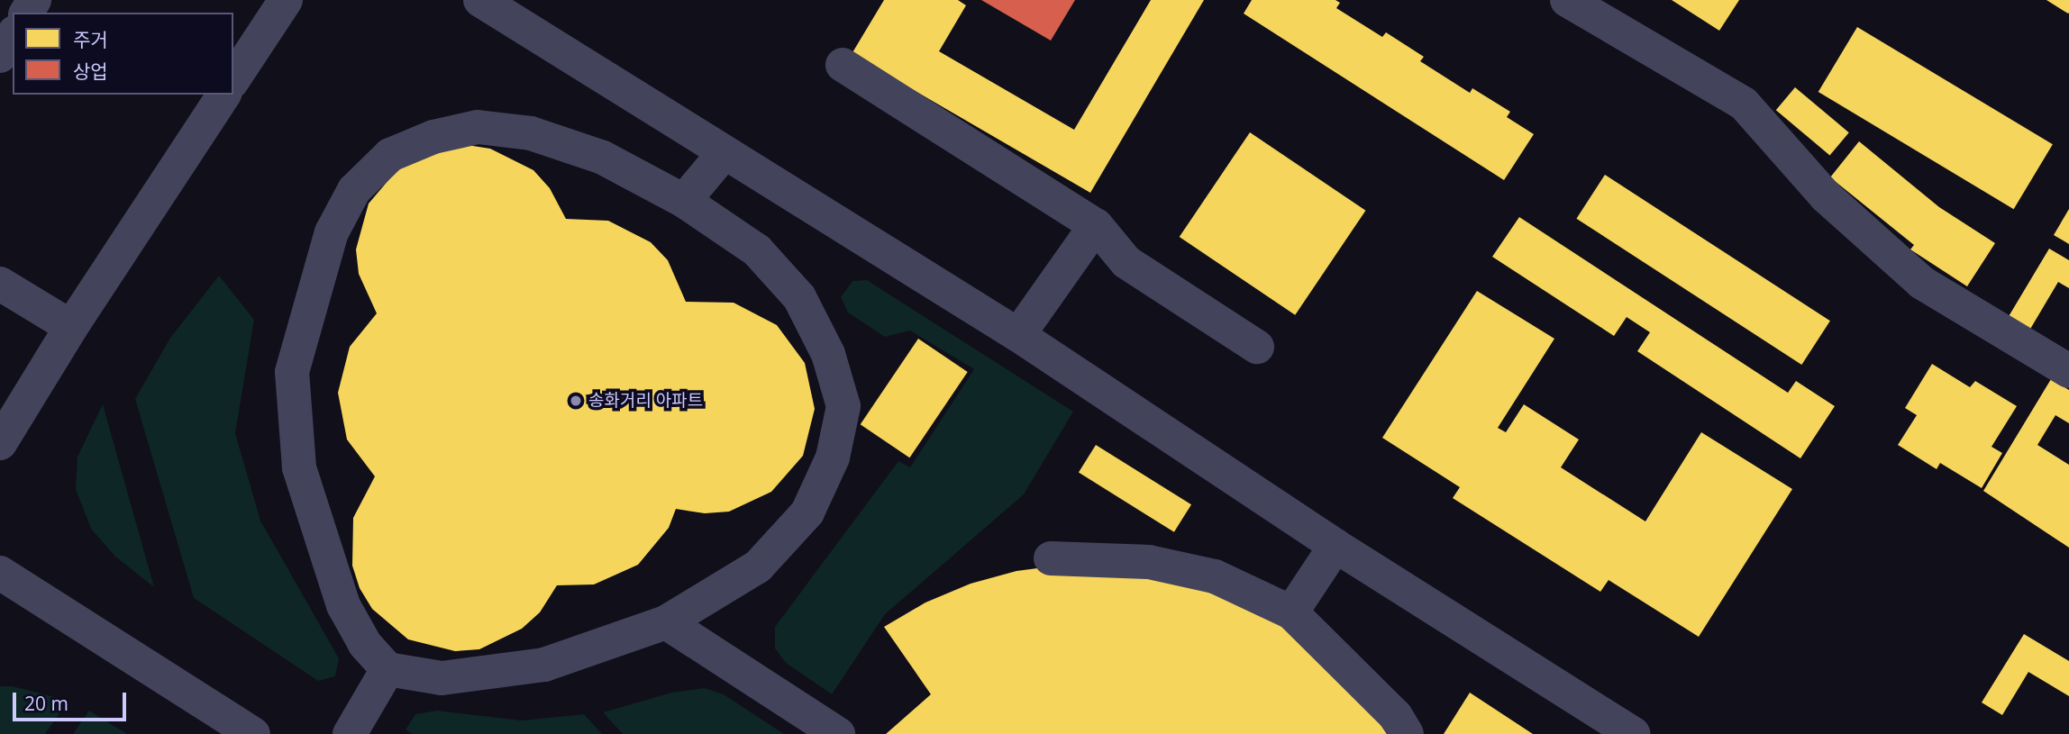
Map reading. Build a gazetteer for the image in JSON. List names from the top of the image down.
{
  "places": ["송화거리 아파트"],
  "legend": ["주거", "상업"],
  "scale_bar": "20 m"
}
